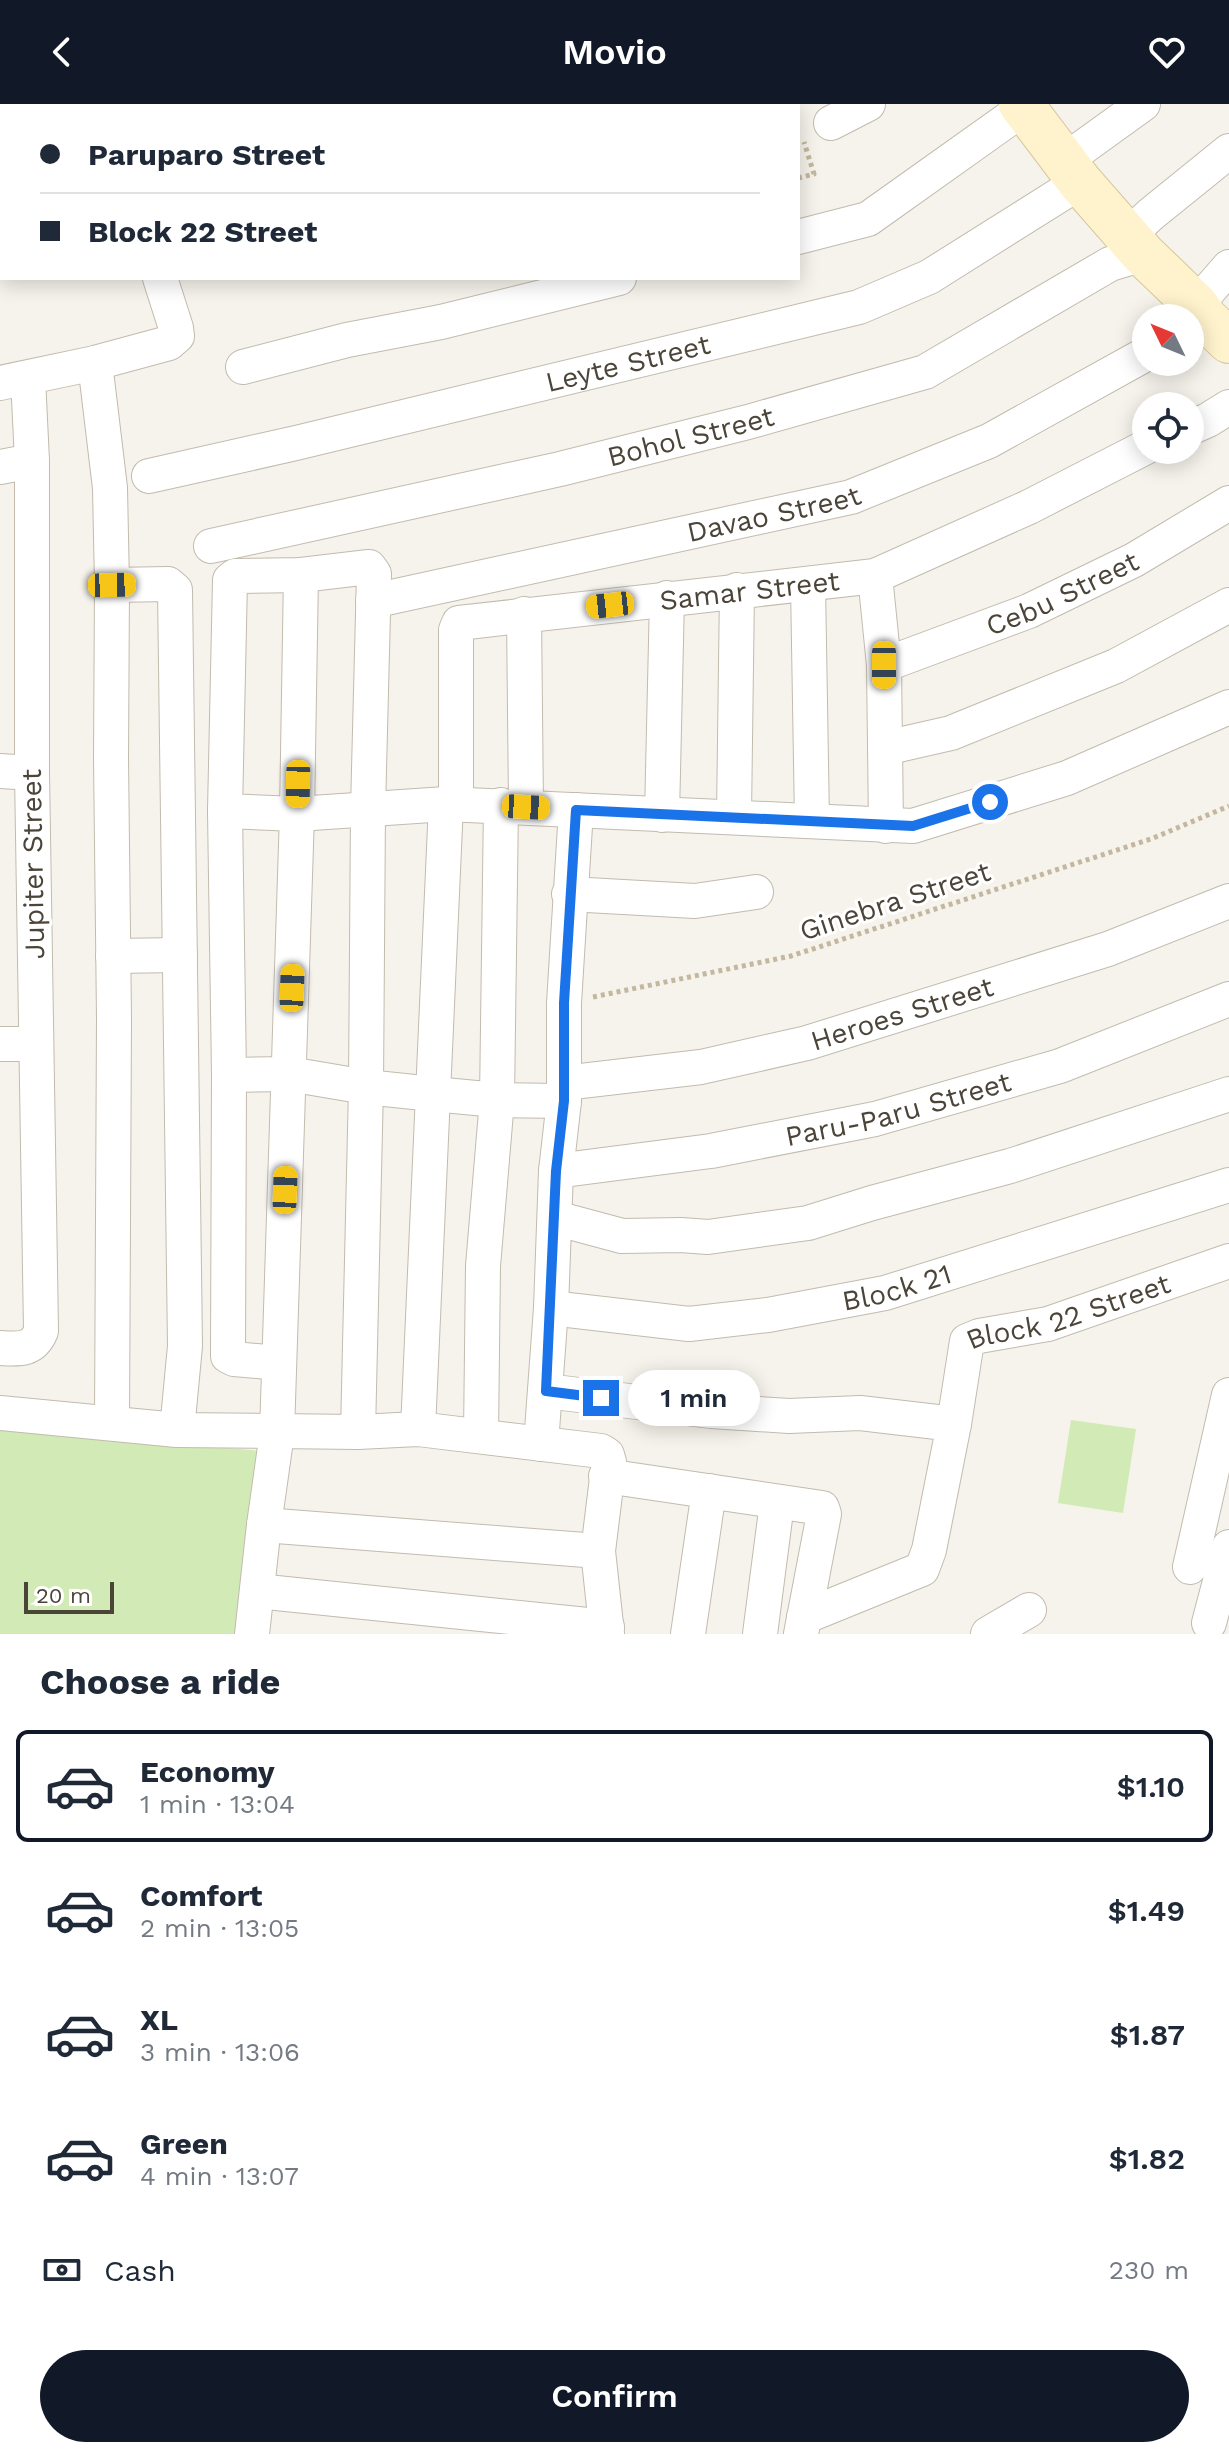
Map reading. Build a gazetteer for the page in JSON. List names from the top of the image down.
{
  "streets": {
    "street": [
      "Leyte Street",
      "Bohol Street",
      "Davao Street",
      "Samar Street",
      "Cebu Street",
      "Jupiter Street",
      "Heroes Street",
      "Paru-Paru Street",
      "Block 21",
      "Block 22 Street"
    ],
    "path": ["Ginebra Street"]
  },
  "scale_bar": "20 m",
  "north": "top left",
  "page": {
    "header": "Movio",
    "banner": ["Paruparo Street", "Block 22 Street"],
    "bubble": "1 min",
    "scale": "20 m",
    "heading": "Choose a ride",
    "list": [
      {
        "name": "Economy",
        "note": "1 min · 13:04",
        "value": "$1.10"
      },
      {
        "name": "Comfort",
        "note": "2 min · 13:05",
        "value": "$1.49"
      },
      {
        "name": "XL",
        "note": "3 min · 13:06",
        "value": "$1.87"
      },
      {
        "name": "Green",
        "note": "4 min · 13:07",
        "value": "$1.82"
      }
    ],
    "pay": ["Cash", "230 m"],
    "buttons": "Confirm"
  }
}
